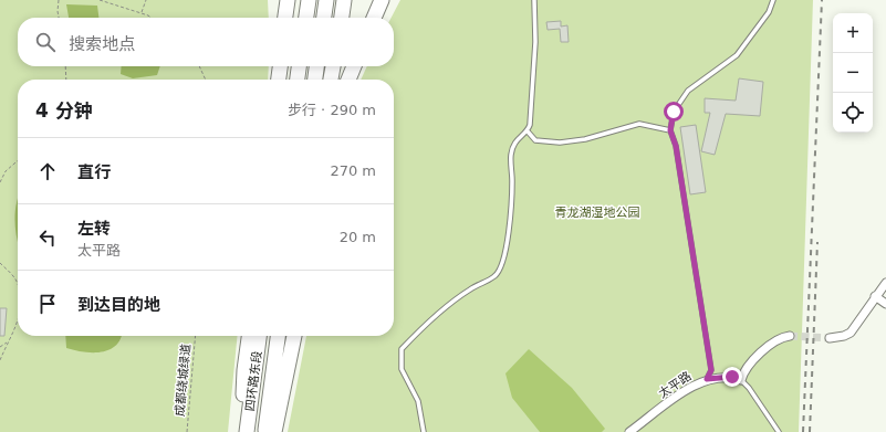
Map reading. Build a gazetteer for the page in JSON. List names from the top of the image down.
{
  "streets": {
    "highway": ["四环路东段"],
    "street": ["太平路"],
    "path": ["成都绕城绿道"]
  },
  "parks": ["青龙湖湿地公园"],
  "page": {
    "map_buttons": ["+", "−"],
    "search": "搜索地点",
    "heading": ["4 分钟", "步行 · 290 m"],
    "list": [
      ["直行", "270 m"],
      ["左转", "太平路", "20 m"],
      "到达目的地"
    ]
  }
}
